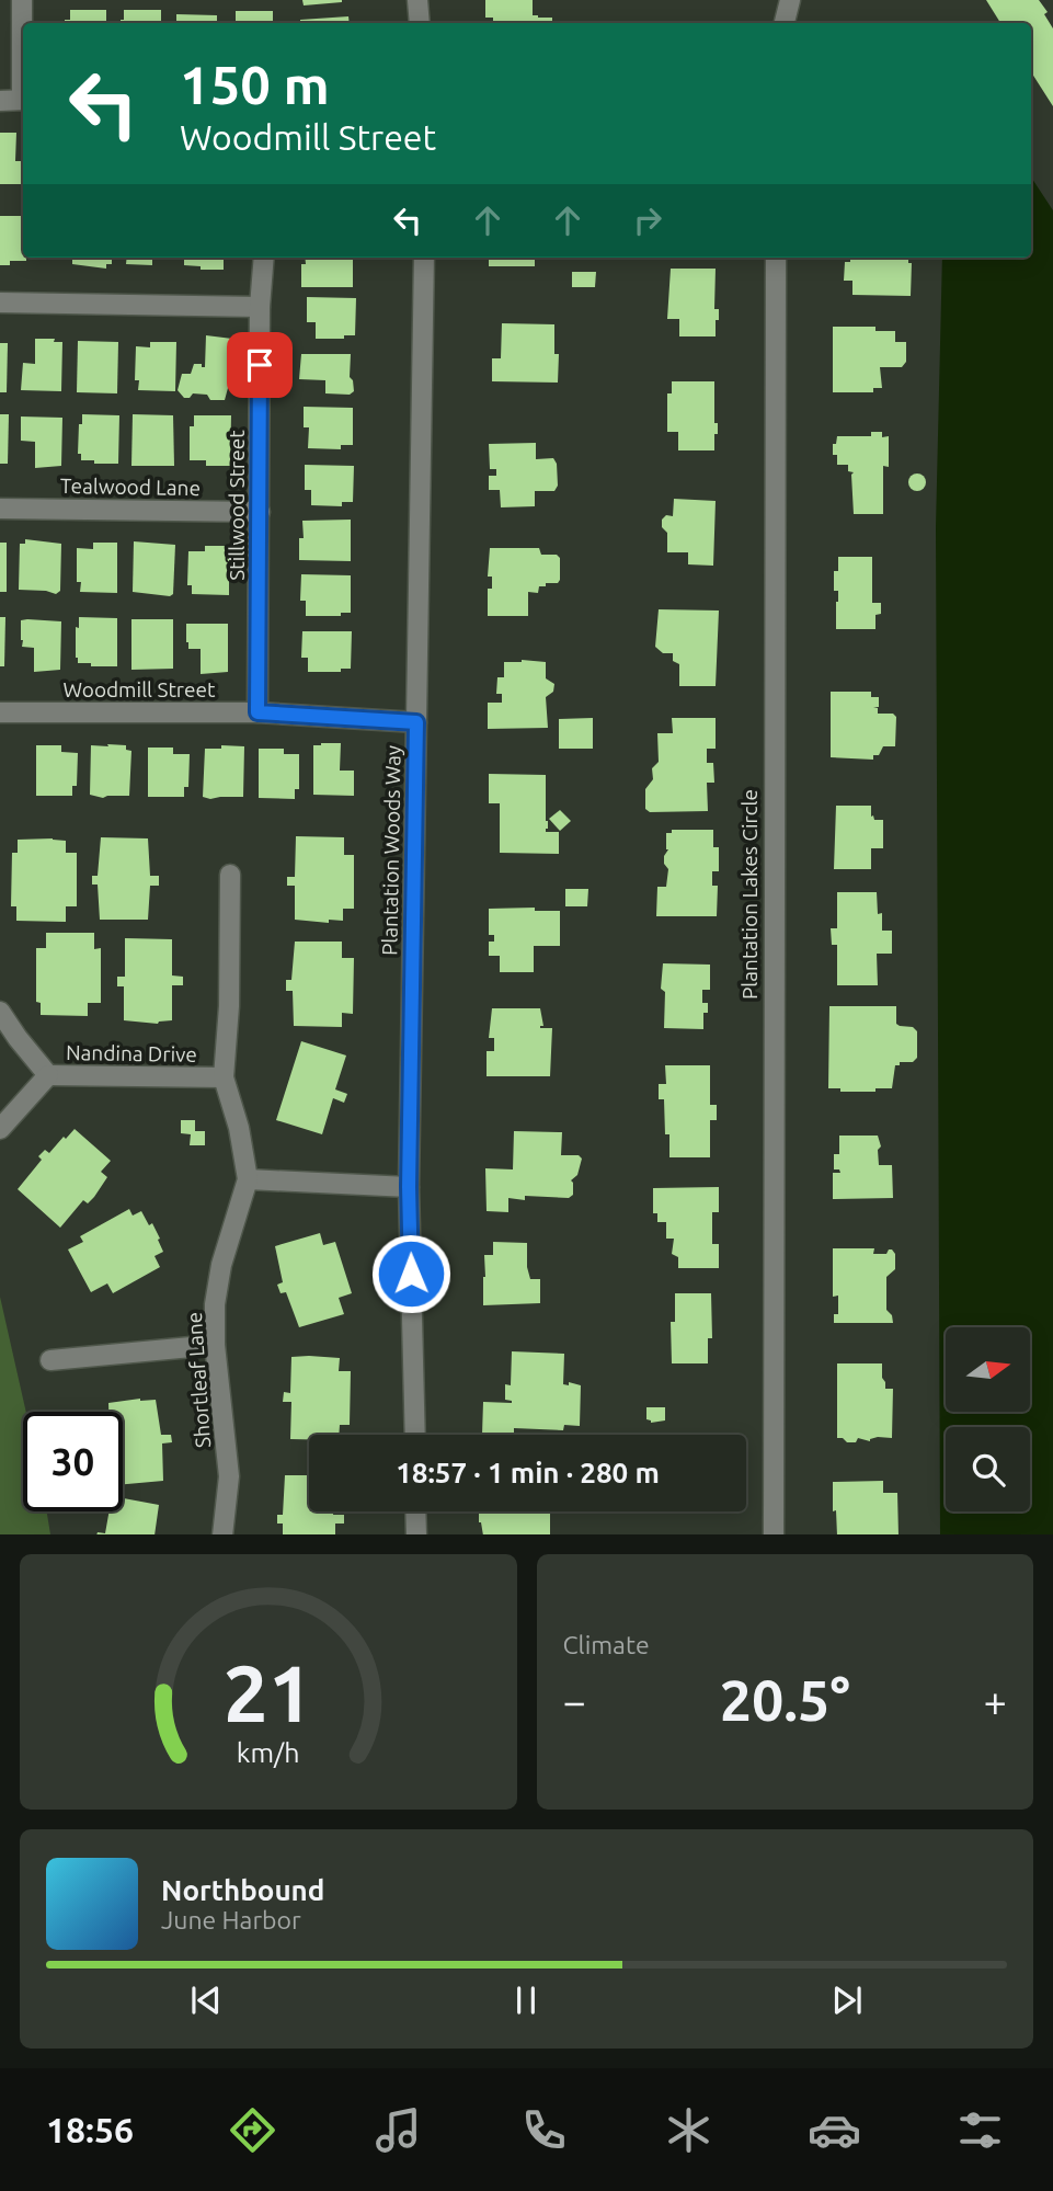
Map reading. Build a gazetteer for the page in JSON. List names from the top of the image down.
{
  "streets": {
    "street": [
      "Tealwood Lane",
      "Stillwood Street",
      "Woodmill Street",
      "Plantation Woods Way",
      "Plantation Lakes Circle",
      "Nandina Drive",
      "Shortleaf Lane"
    ]
  },
  "crossings": [
    ["Tealwood Lane", "Stillwood Street"],
    ["Stillwood Street", "Woodmill Street"],
    ["Woodmill Street", "Plantation Woods Way"],
    ["Nandina Drive", "Shortleaf Lane"]
  ],
  "north": "right",
  "page": {
    "turn": ["150 m", "Woodmill Street"],
    "limit": "30",
    "trip": "18:57 · 1 min · 280 m",
    "tile": "Climate",
    "heat": ["−", "20.5°", "+"],
    "song": ["Northbound", "June Harbor"],
    "tabs": "18:56",
    "gauge": ["21", "km/h"]
  }
}
